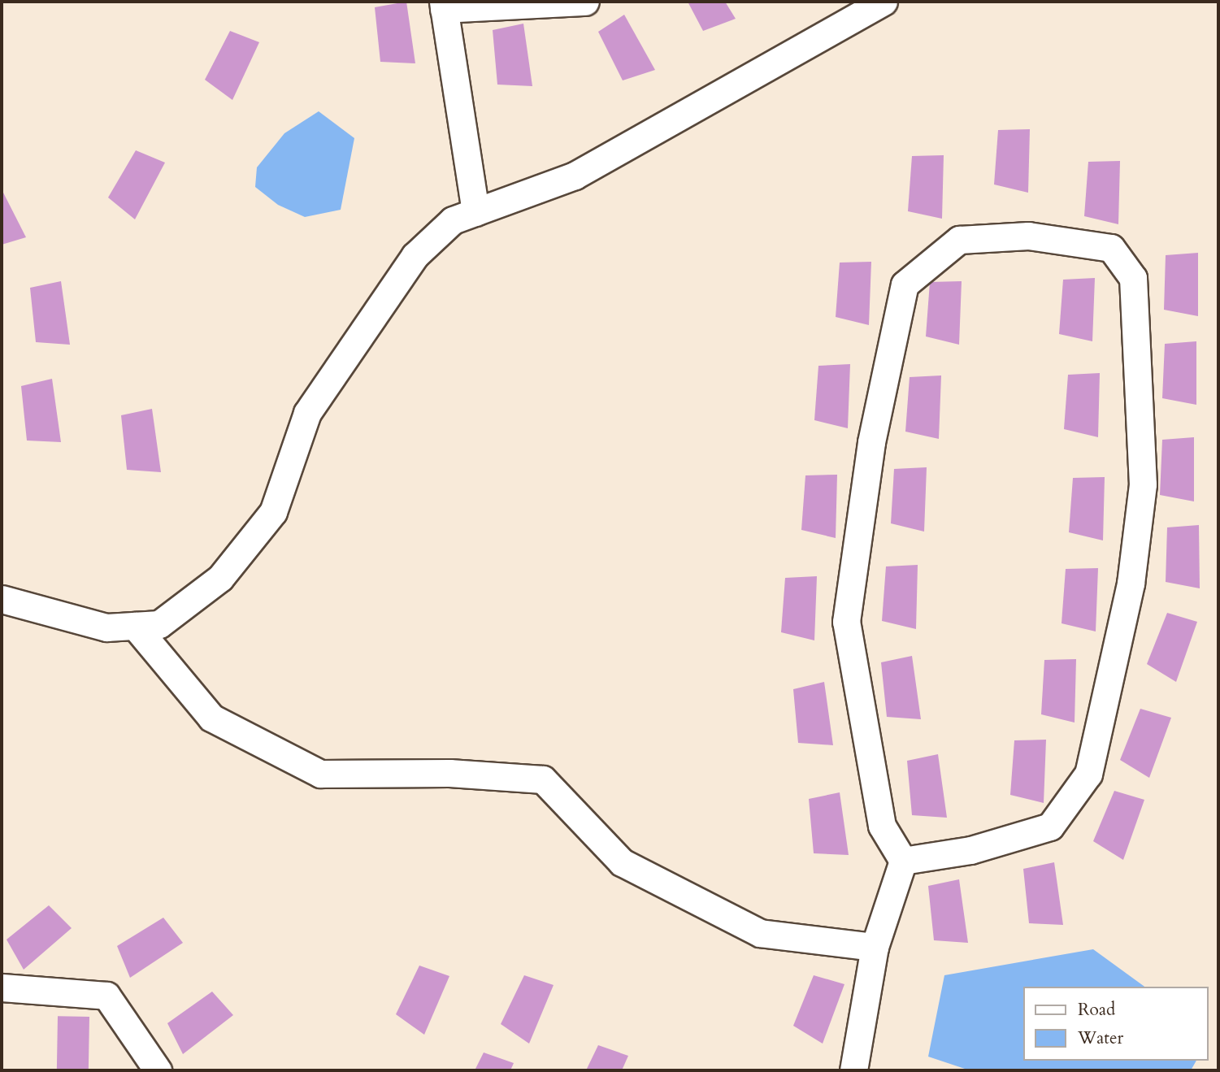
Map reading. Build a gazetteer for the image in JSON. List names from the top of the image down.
{
  "legend": ["Road", "Water"]
}
